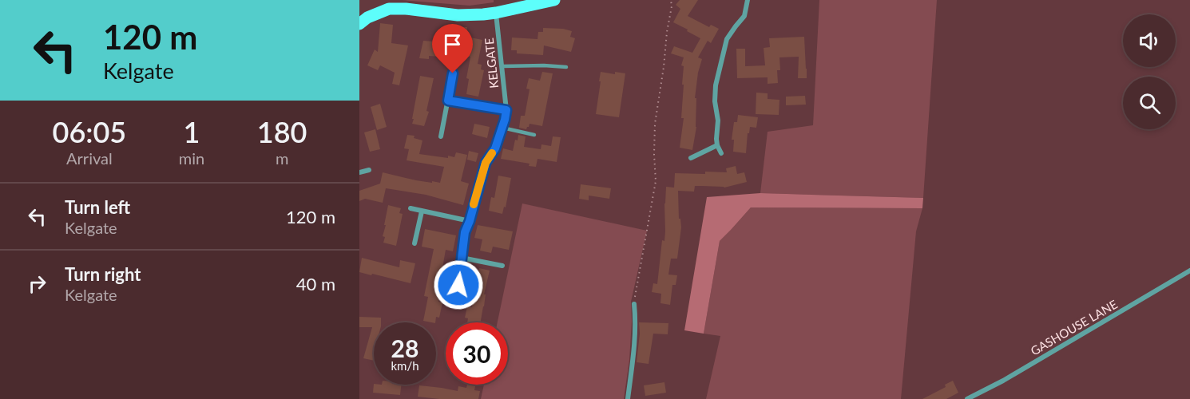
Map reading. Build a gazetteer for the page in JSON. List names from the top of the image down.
{
  "streets": {
    "street": ["KELGATE", "GASHOUSE LANE"]
  },
  "page": {
    "turn": ["120 m", "Kelgate"],
    "eta": [
      "06:05",
      "Arrival",
      "1",
      "min",
      "180",
      "m"
    ],
    "list": [
      {
        "name": "Turn left",
        "note": "Kelgate",
        "value": "120 m"
      },
      {
        "name": "Turn right",
        "note": "Kelgate",
        "value": "40 m"
      }
    ],
    "speed": "28 km/h",
    "limit": "30"
  }
}
